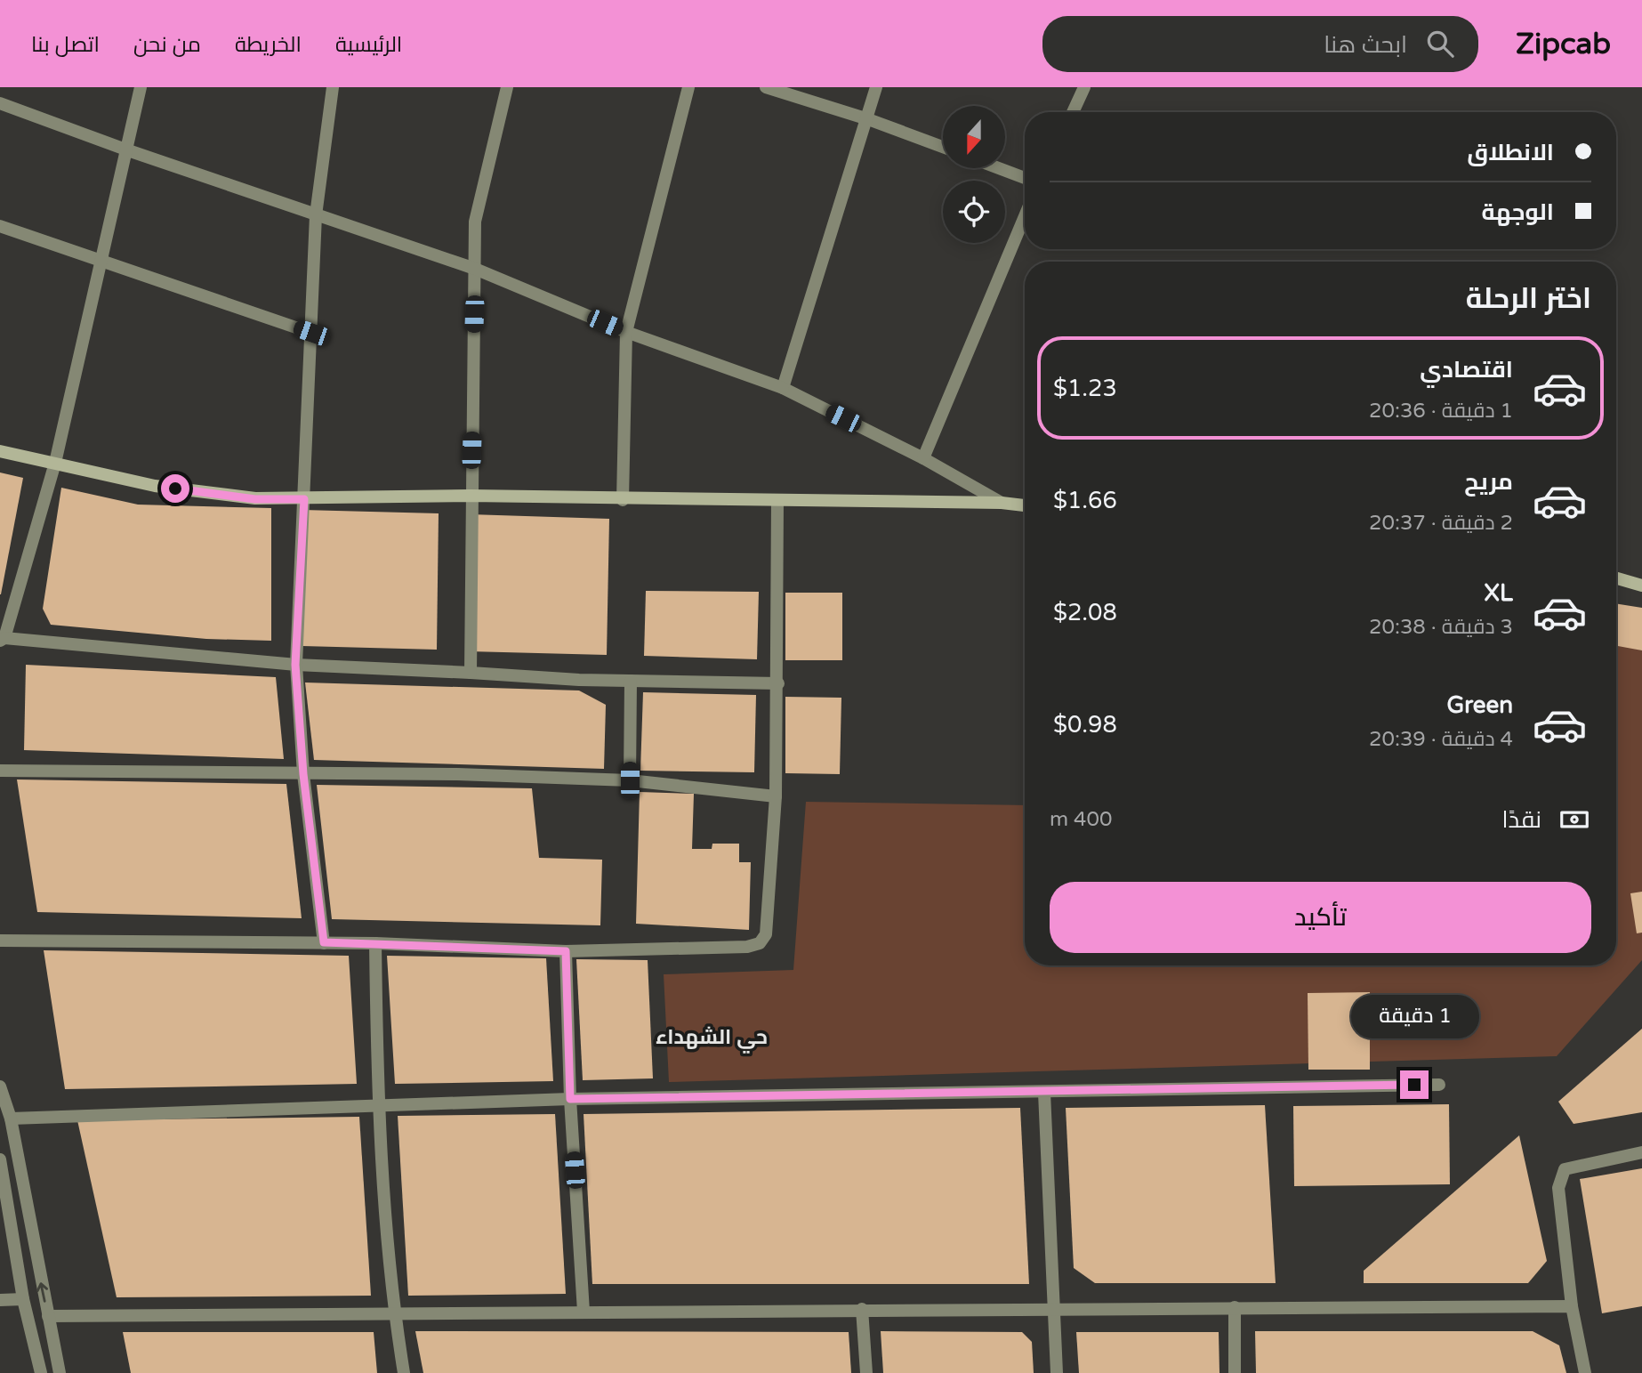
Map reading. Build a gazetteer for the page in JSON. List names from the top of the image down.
{
  "districts": ["حي الشهداء"],
  "north": "bottom",
  "page": {
    "header": "Zipcab",
    "search": "ابحث هنا",
    "nav": [
      "الرئيسية",
      "الخريطة",
      "من نحن",
      "اتصل بنا"
    ],
    "banner": ["الانطلاق", "الوجهة"],
    "heading": "اختر الرحلة",
    "list": [
      {
        "name": "اقتصادي",
        "note": "1 دقيقة · 20:36",
        "value": "$1.23"
      },
      {
        "name": "مريح",
        "note": "2 دقيقة · 20:37",
        "value": "$1.66"
      },
      {
        "name": "XL",
        "note": "3 دقيقة · 20:38",
        "value": "$2.08"
      },
      {
        "name": "Green",
        "note": "4 دقيقة · 20:39",
        "value": "$0.98"
      }
    ],
    "pay": ["نقدًا", "400 m"],
    "buttons": "تأكيد",
    "bubble": "1 دقيقة"
  }
}
